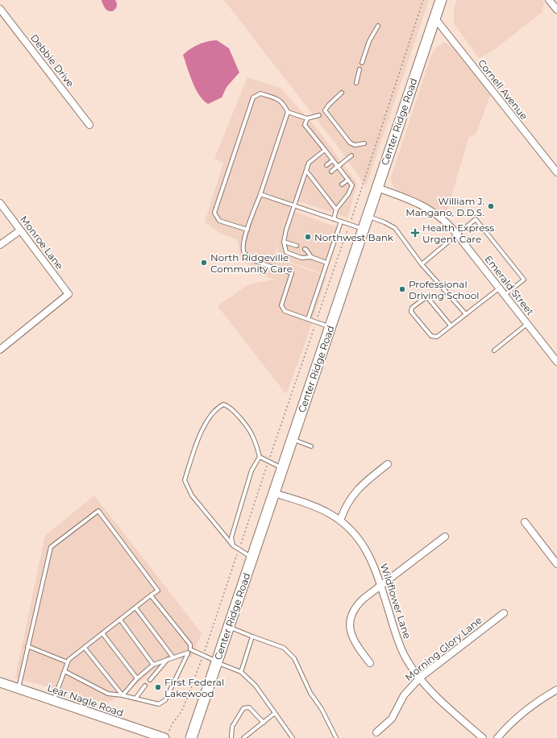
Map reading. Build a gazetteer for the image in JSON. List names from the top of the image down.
{
  "streets": {
    "main road": ["Center Ridge Road"],
    "street": [
      "Debbie Drive",
      "Cornell Avenue",
      "Monroe Lane",
      "Emerald Street",
      "Wildflower Lane",
      "Morning Glory Lane",
      "Lear Nagle Road"
    ]
  },
  "crossings": [
    ["Cornell Avenue", "Center Ridge Road"],
    ["Center Ridge Road", "Emerald Street"],
    ["Center Ridge Road", "Wildflower Lane"],
    ["Wildflower Lane", "Morning Glory Lane"]
  ],
  "places": {
    "other": [
      "William J. Mangano, D.D.S.",
      "Northwest Bank",
      "North Ridgeville Community Care",
      "Professional Driving School",
      "First Federal Lakewood"
    ],
    "health": ["Health Express Urgent Care"]
  }
}
